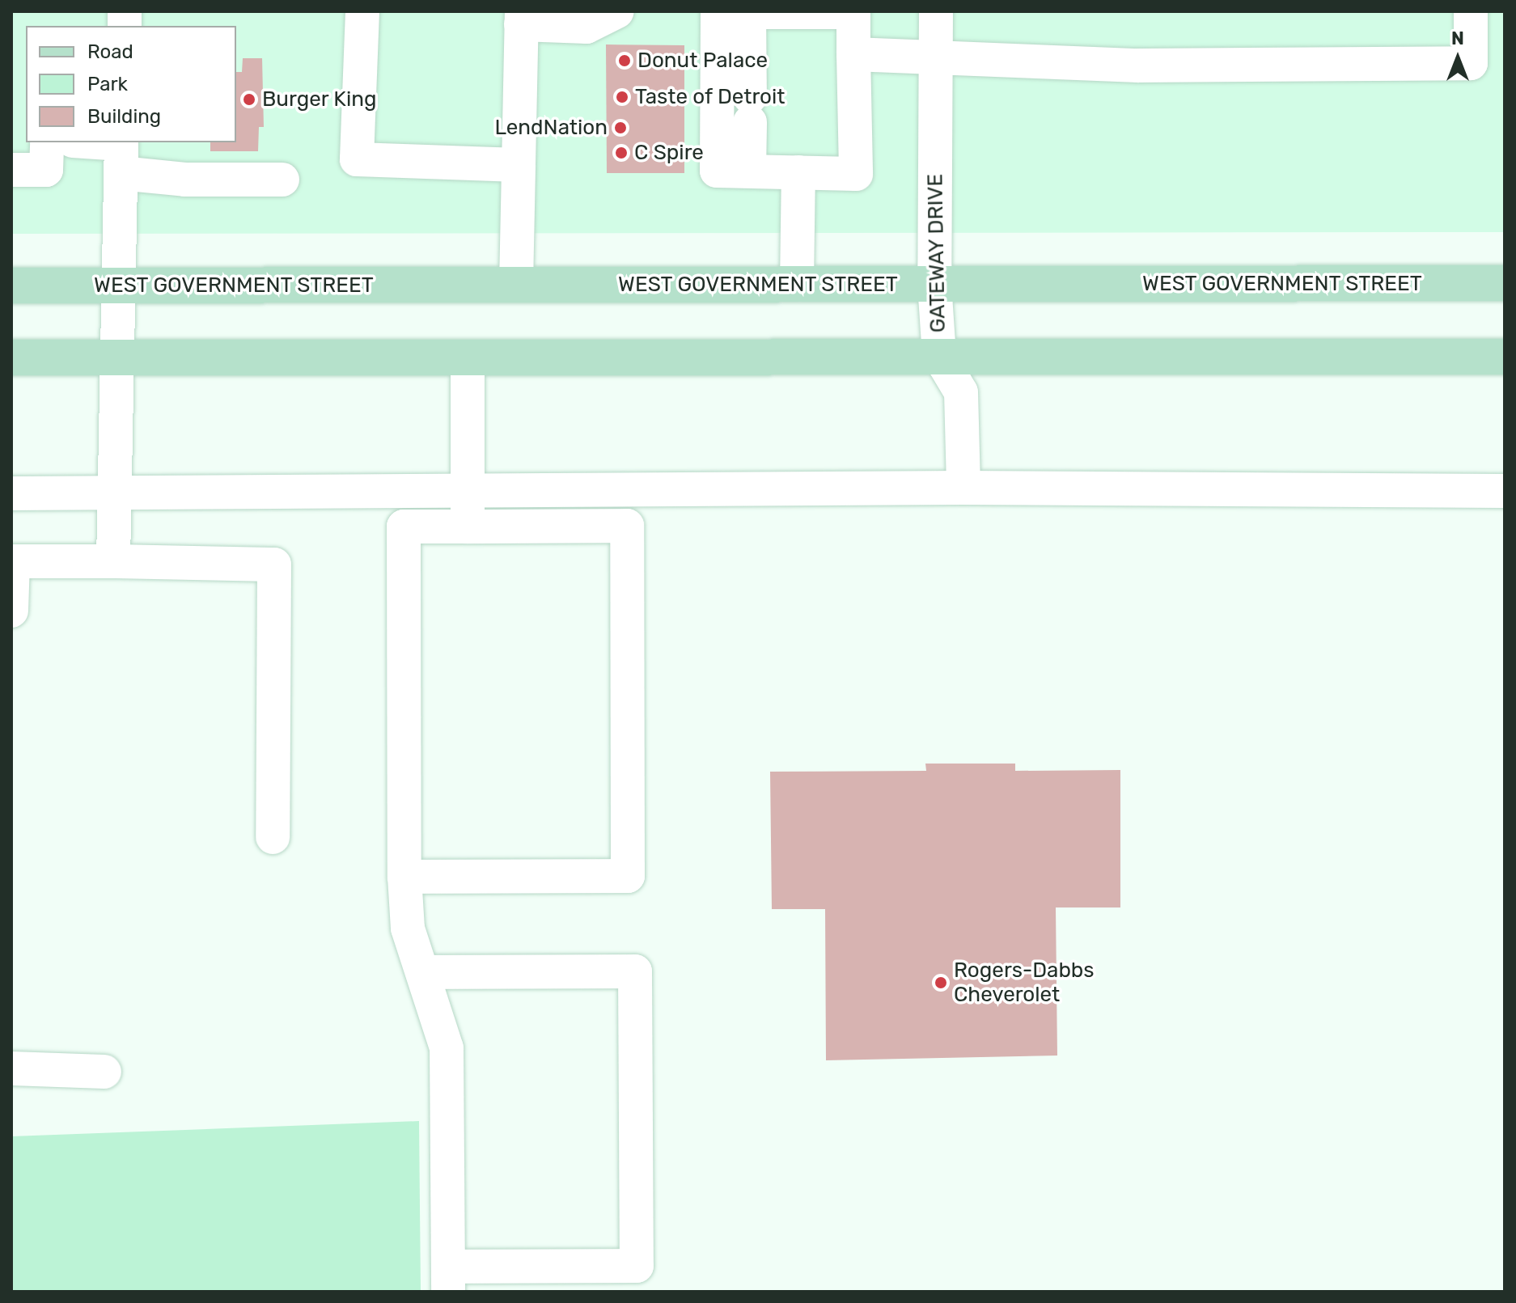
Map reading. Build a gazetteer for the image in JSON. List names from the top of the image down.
{
  "streets": {
    "main road": ["WEST GOVERNMENT STREET"],
    "street": ["GATEWAY DRIVE"]
  },
  "crossings": [
    ["GATEWAY DRIVE", "WEST GOVERNMENT STREET"]
  ],
  "places": [
    "Donut Palace",
    "Taste of Detroit",
    "Burger King",
    "LendNation",
    "C Spire",
    "Rogers-Dabbs Cheverolet"
  ],
  "legend": ["Road", "Park", "Building"],
  "north": "top"
}
